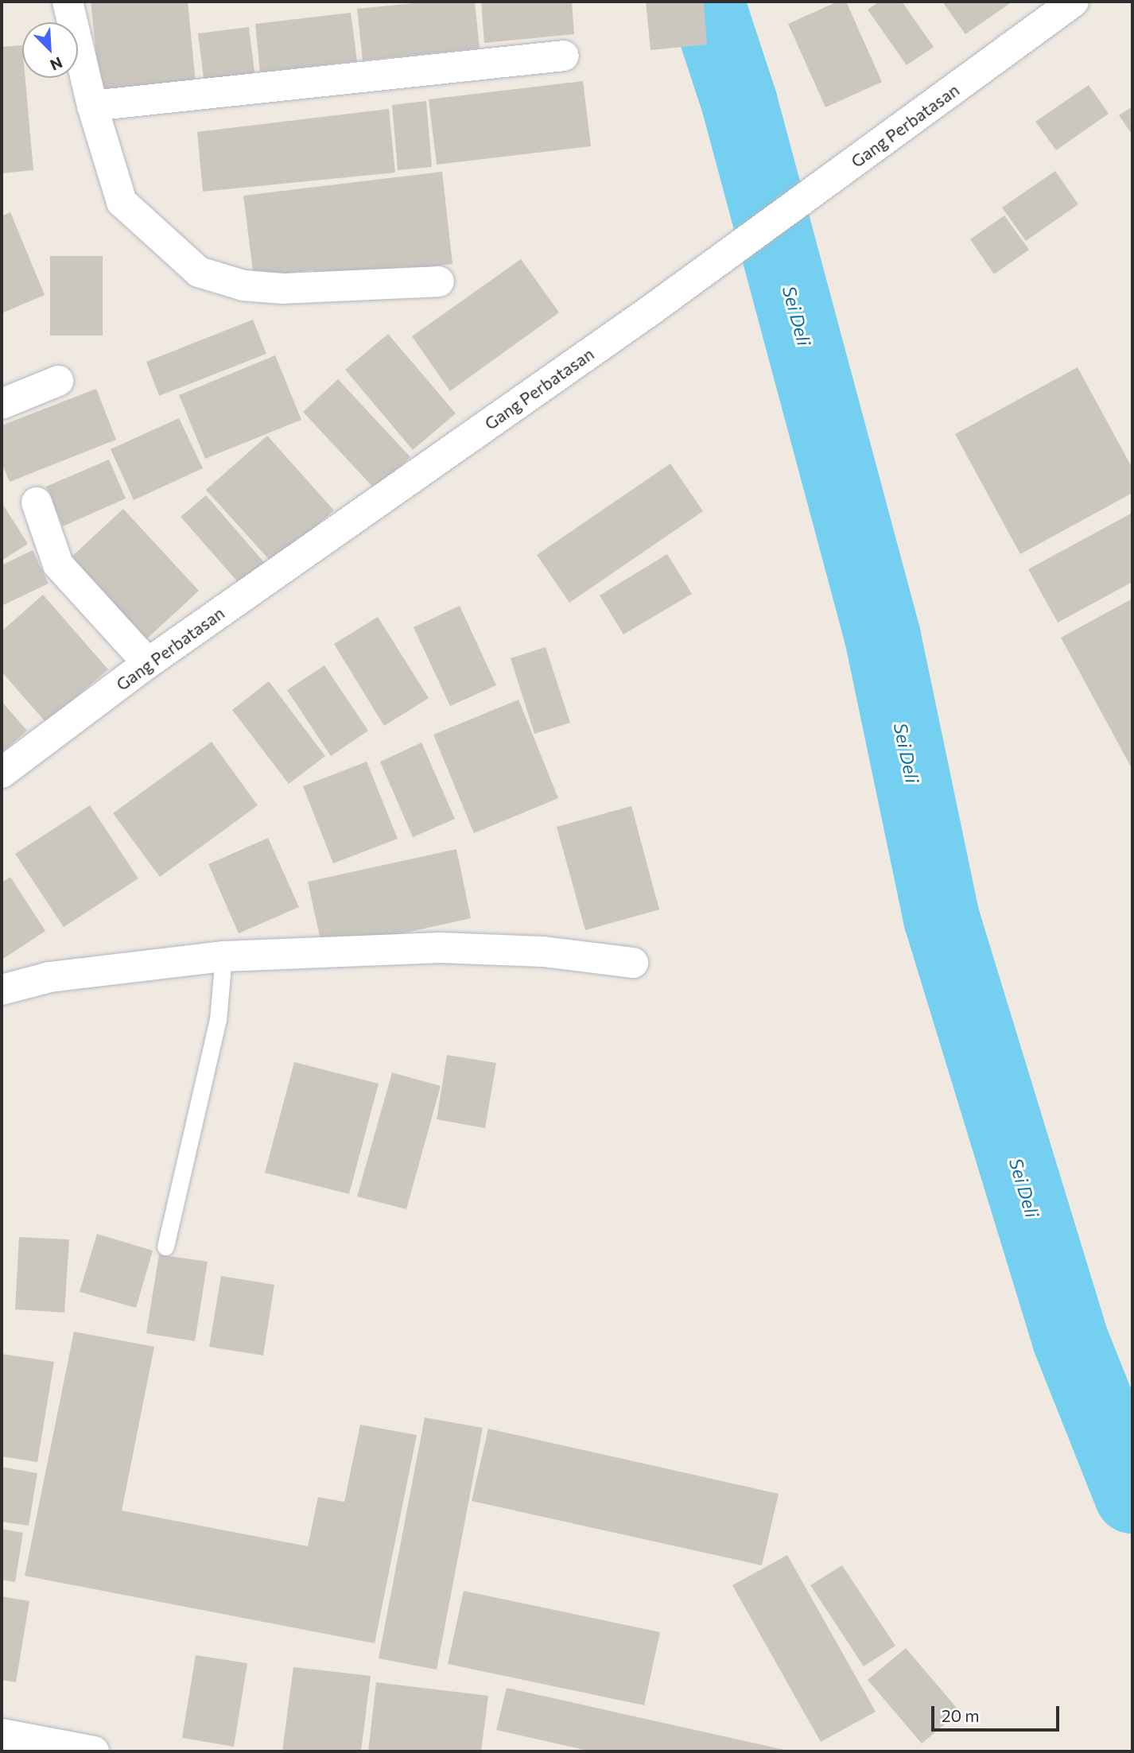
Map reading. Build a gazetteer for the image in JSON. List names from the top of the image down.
{
  "streets": {
    "street": ["Gang Perbatasan"]
  },
  "water": ["Sei Deli"],
  "scale_bar": "20 m",
  "north": "bottom right"
}
